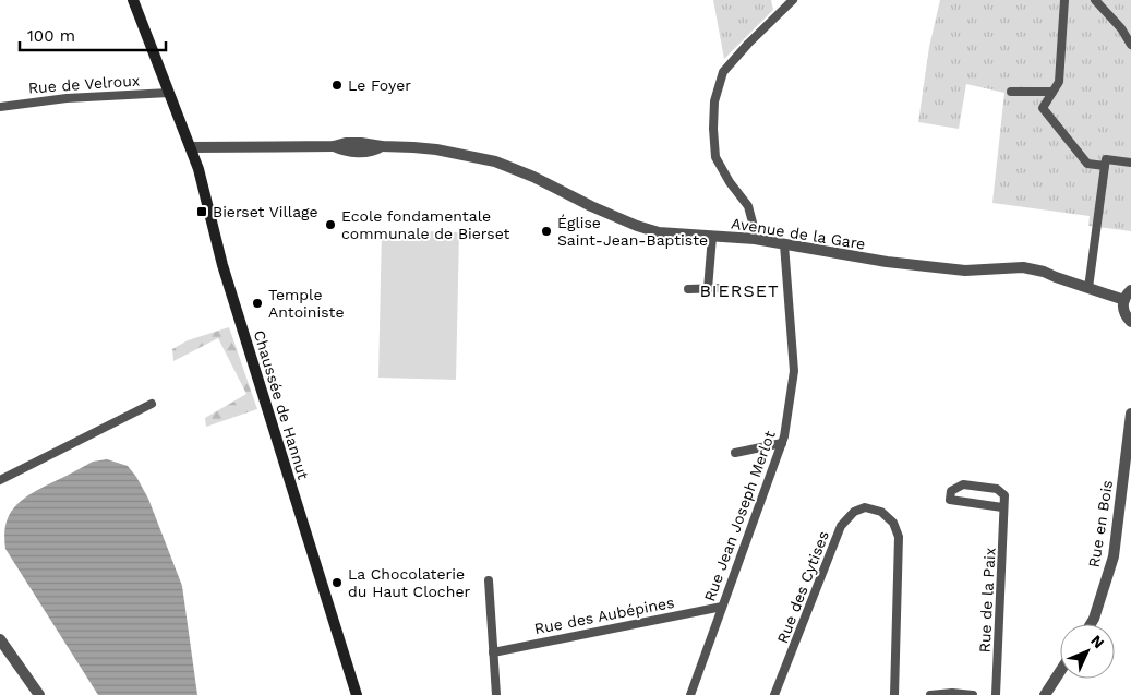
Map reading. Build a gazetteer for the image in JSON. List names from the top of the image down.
{
  "streets": {
    "main road": ["Chaussée de Hannut"],
    "street": [
      "Rue de Velroux",
      "Avenue de la Gare",
      "Rue Jean Joseph Merlot",
      "Rue en Bois",
      "Rue des Cytises",
      "Rue de la Paix",
      "Rue des Aubépines"
    ]
  },
  "crossings": [
    ["Rue de Velroux", "Chaussée de Hannut"],
    ["Avenue de la Gare", "Chaussée de Hannut"],
    ["Avenue de la Gare", "Rue Jean Joseph Merlot"],
    ["Rue Jean Joseph Merlot", "Rue des Aubépines"]
  ],
  "districts": ["BIERSET"],
  "places": {
    "other": [
      "Le Foyer",
      "Ecole fondamentale communale de Bierset",
      "Église Saint-Jean-Baptiste",
      "Temple Antoiniste",
      "La Chocolaterie du Haut Clocher"
    ],
    "transit": ["Bierset Village"]
  },
  "scale_bar": "100 m",
  "north": "top right"
}
